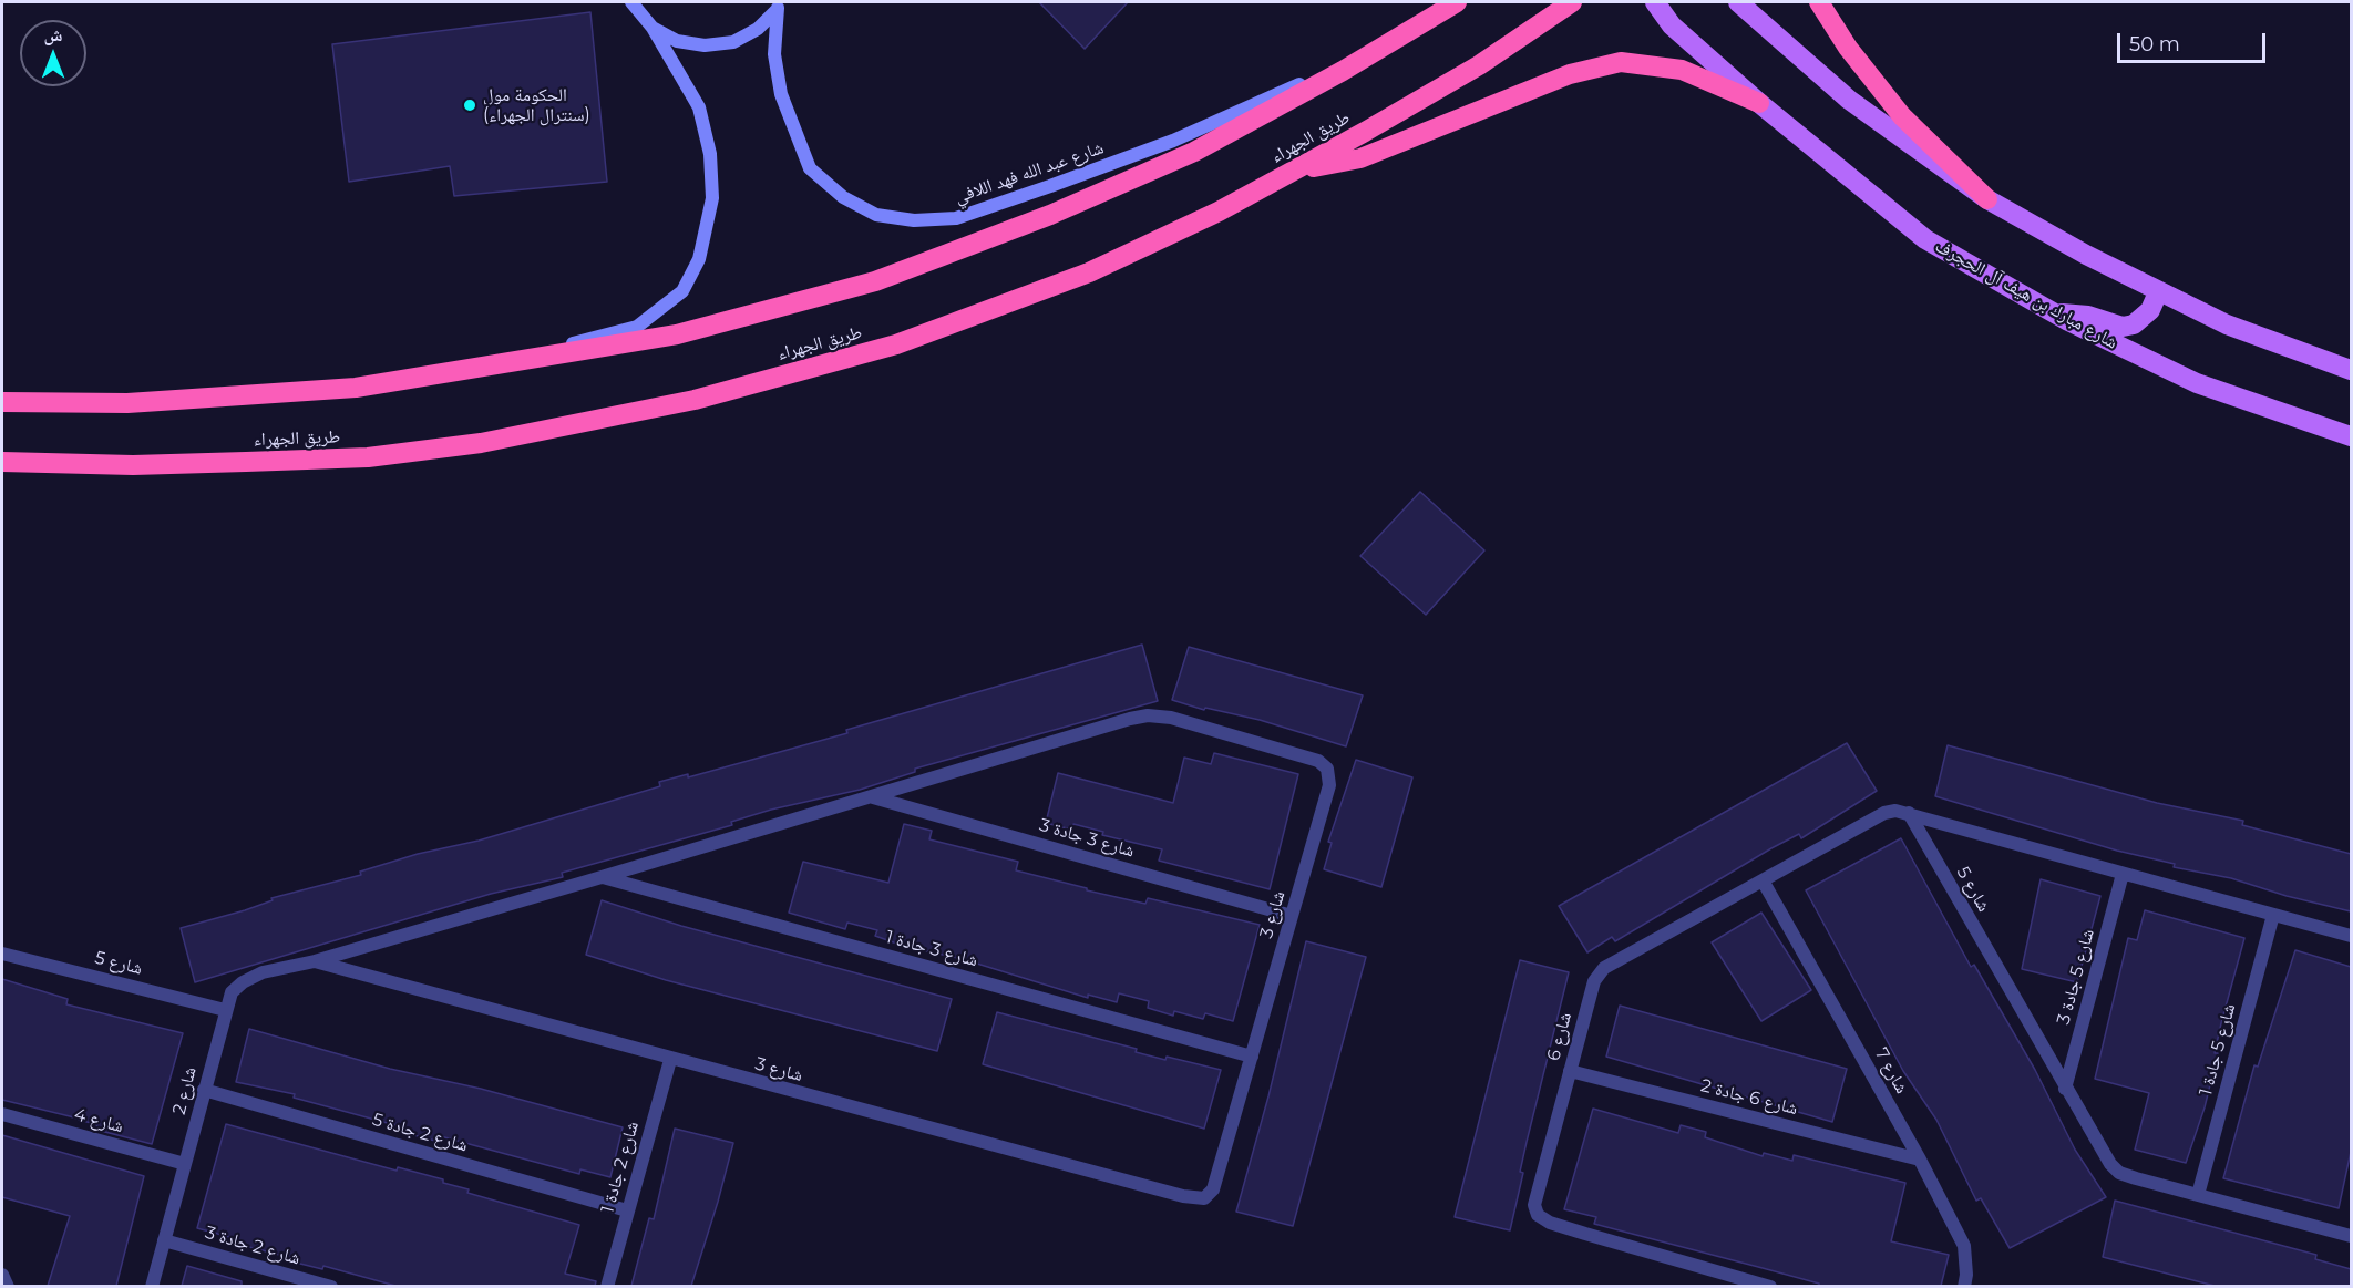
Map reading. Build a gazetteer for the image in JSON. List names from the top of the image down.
{
  "streets": {
    "highway": ["طريق الجهراء"],
    "main road": ["شارع مبارك بن هيف آل الحجرف"],
    "street": [
      "شارع عبد الله فهد اللافي",
      "شارع 3 جادة 3",
      "شارع 5",
      "شارع 3",
      "شارع 3 جادة 1",
      "شارع 5 جادة 3",
      "شارع 6",
      "شارع 5 جادة 1",
      "شارع 7",
      "شارع 2",
      "شارع 6 جادة 2",
      "شارع 4",
      "شارع 2 جادة 5",
      "شارع 2 جادة 1",
      "شارع 2 جادة 3"
    ]
  },
  "crossings": [
    ["شارع 3 جادة 3", "شارع 3"],
    ["شارع 5", "شارع 5 جادة 3"],
    ["شارع 5", "شارع 6"],
    ["شارع 5", "شارع 5 جادة 1"],
    ["شارع 5", "شارع 2"],
    ["شارع 3", "شارع 3 جادة 1"],
    ["شارع 3", "شارع 2"],
    ["شارع 3", "شارع 2 جادة 1"],
    ["شارع 6", "شارع 7"],
    ["شارع 6", "شارع 6 جادة 2"],
    ["شارع 7", "شارع 6 جادة 2"],
    ["شارع 2", "شارع 4"],
    ["شارع 2", "شارع 2 جادة 5"],
    ["شارع 2", "شارع 2 جادة 3"],
    ["شارع 2 جادة 5", "شارع 2 جادة 1"]
  ],
  "places": ["الحكومة مول (سنترال الجهراء)"],
  "scale_bar": "50 m",
  "north": "top"
}
